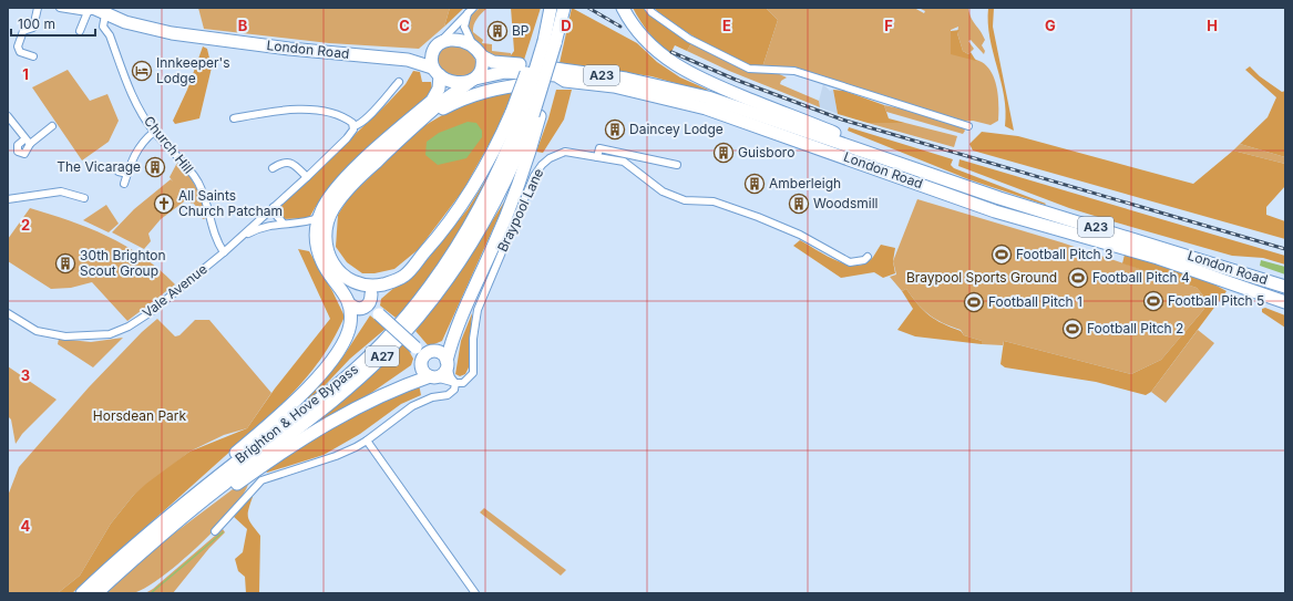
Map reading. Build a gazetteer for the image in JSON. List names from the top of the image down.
{
  "streets": {
    "highway": [
      "London Road",
      "A23",
      "A27",
      "Brighton & Hove Bypass"
    ],
    "street": ["Church Hill", "Braypool Lane", "Vale Avenue"]
  },
  "crossings": [
    ["London Road", "Church Hill"],
    ["Church Hill", "Vale Avenue"],
    ["A27", "Brighton & Hove Bypass"]
  ],
  "parks": ["Braypool Sports Ground", "Horsdean Park"],
  "places": {
    "building": [
      "BP",
      "Daincey Lodge",
      "Guisboro",
      "The Vicarage",
      "Amberleigh",
      "Woodsmill",
      "30th Brighton Scout Group"
    ],
    "hotel": ["Innkeeper's Lodge"],
    "church": ["All Saints Church Patcham"],
    "sports": [
      "Football Pitch 3",
      "Football Pitch 4",
      "Football Pitch 5",
      "Football Pitch 1",
      "Football Pitch 2"
    ]
  },
  "scale_bar": "100 m",
  "grid": {
    "columns": [
      "B",
      "C",
      "D",
      "E",
      "F",
      "G",
      "H"
    ],
    "rows": [
      "1",
      "2",
      "3",
      "4"
    ]
  }
}
